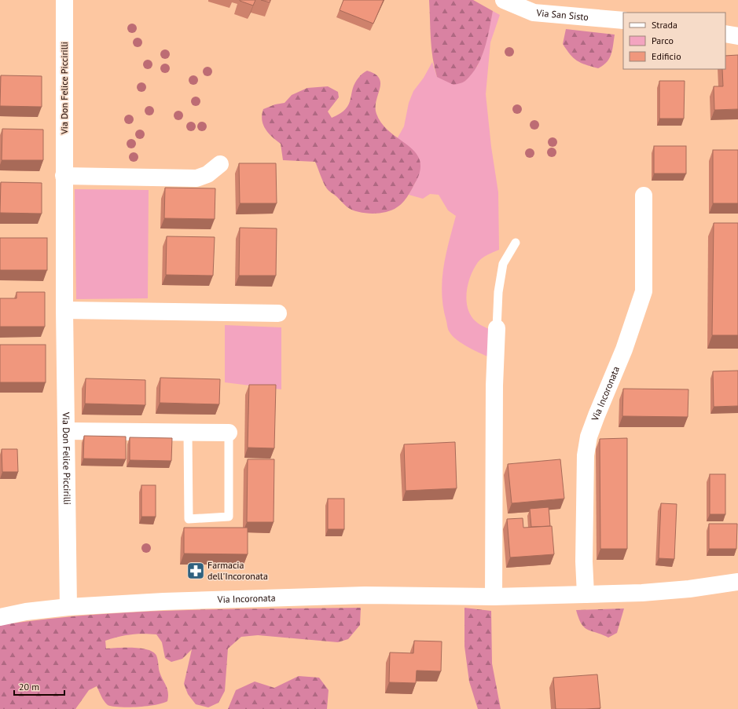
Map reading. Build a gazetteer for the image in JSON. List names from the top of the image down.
{
  "streets": {
    "street": ["Via San Sisto", "Via Don Felice Piccirilli", "Via Incoronata"]
  },
  "crossings": [
    ["Via Don Felice Piccirilli", "Via Incoronata"]
  ],
  "places": {
    "pharmacy": ["Farmacia dell'Incoronata"]
  },
  "legend": ["Strada", "Parco", "Edificio"],
  "scale_bar": "20 m"
}
